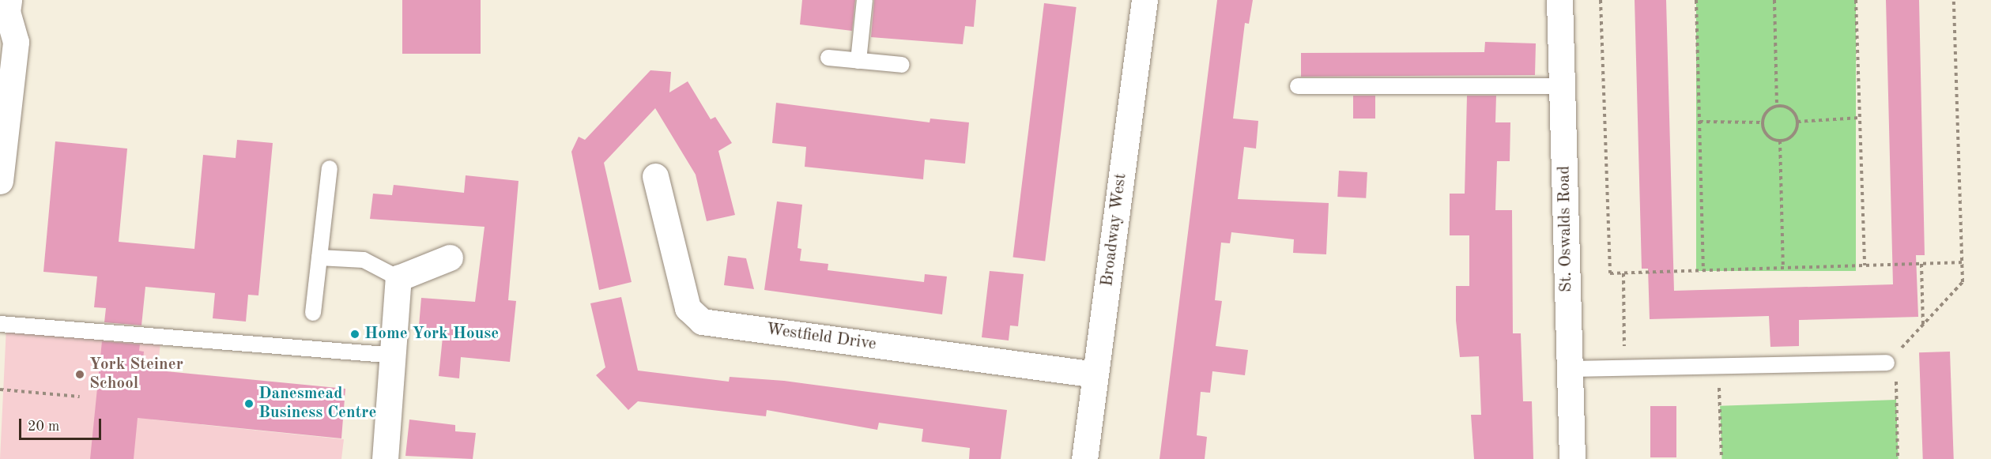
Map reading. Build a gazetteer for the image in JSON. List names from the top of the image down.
{
  "streets": {
    "street": ["St. Oswalds Road", "Broadway West", "Westfield Drive"]
  },
  "crossings": [
    ["Broadway West", "Westfield Drive"]
  ],
  "places": ["Home York House", "York Steiner School", "Danesmead Business Centre"],
  "scale_bar": "20 m"
}
